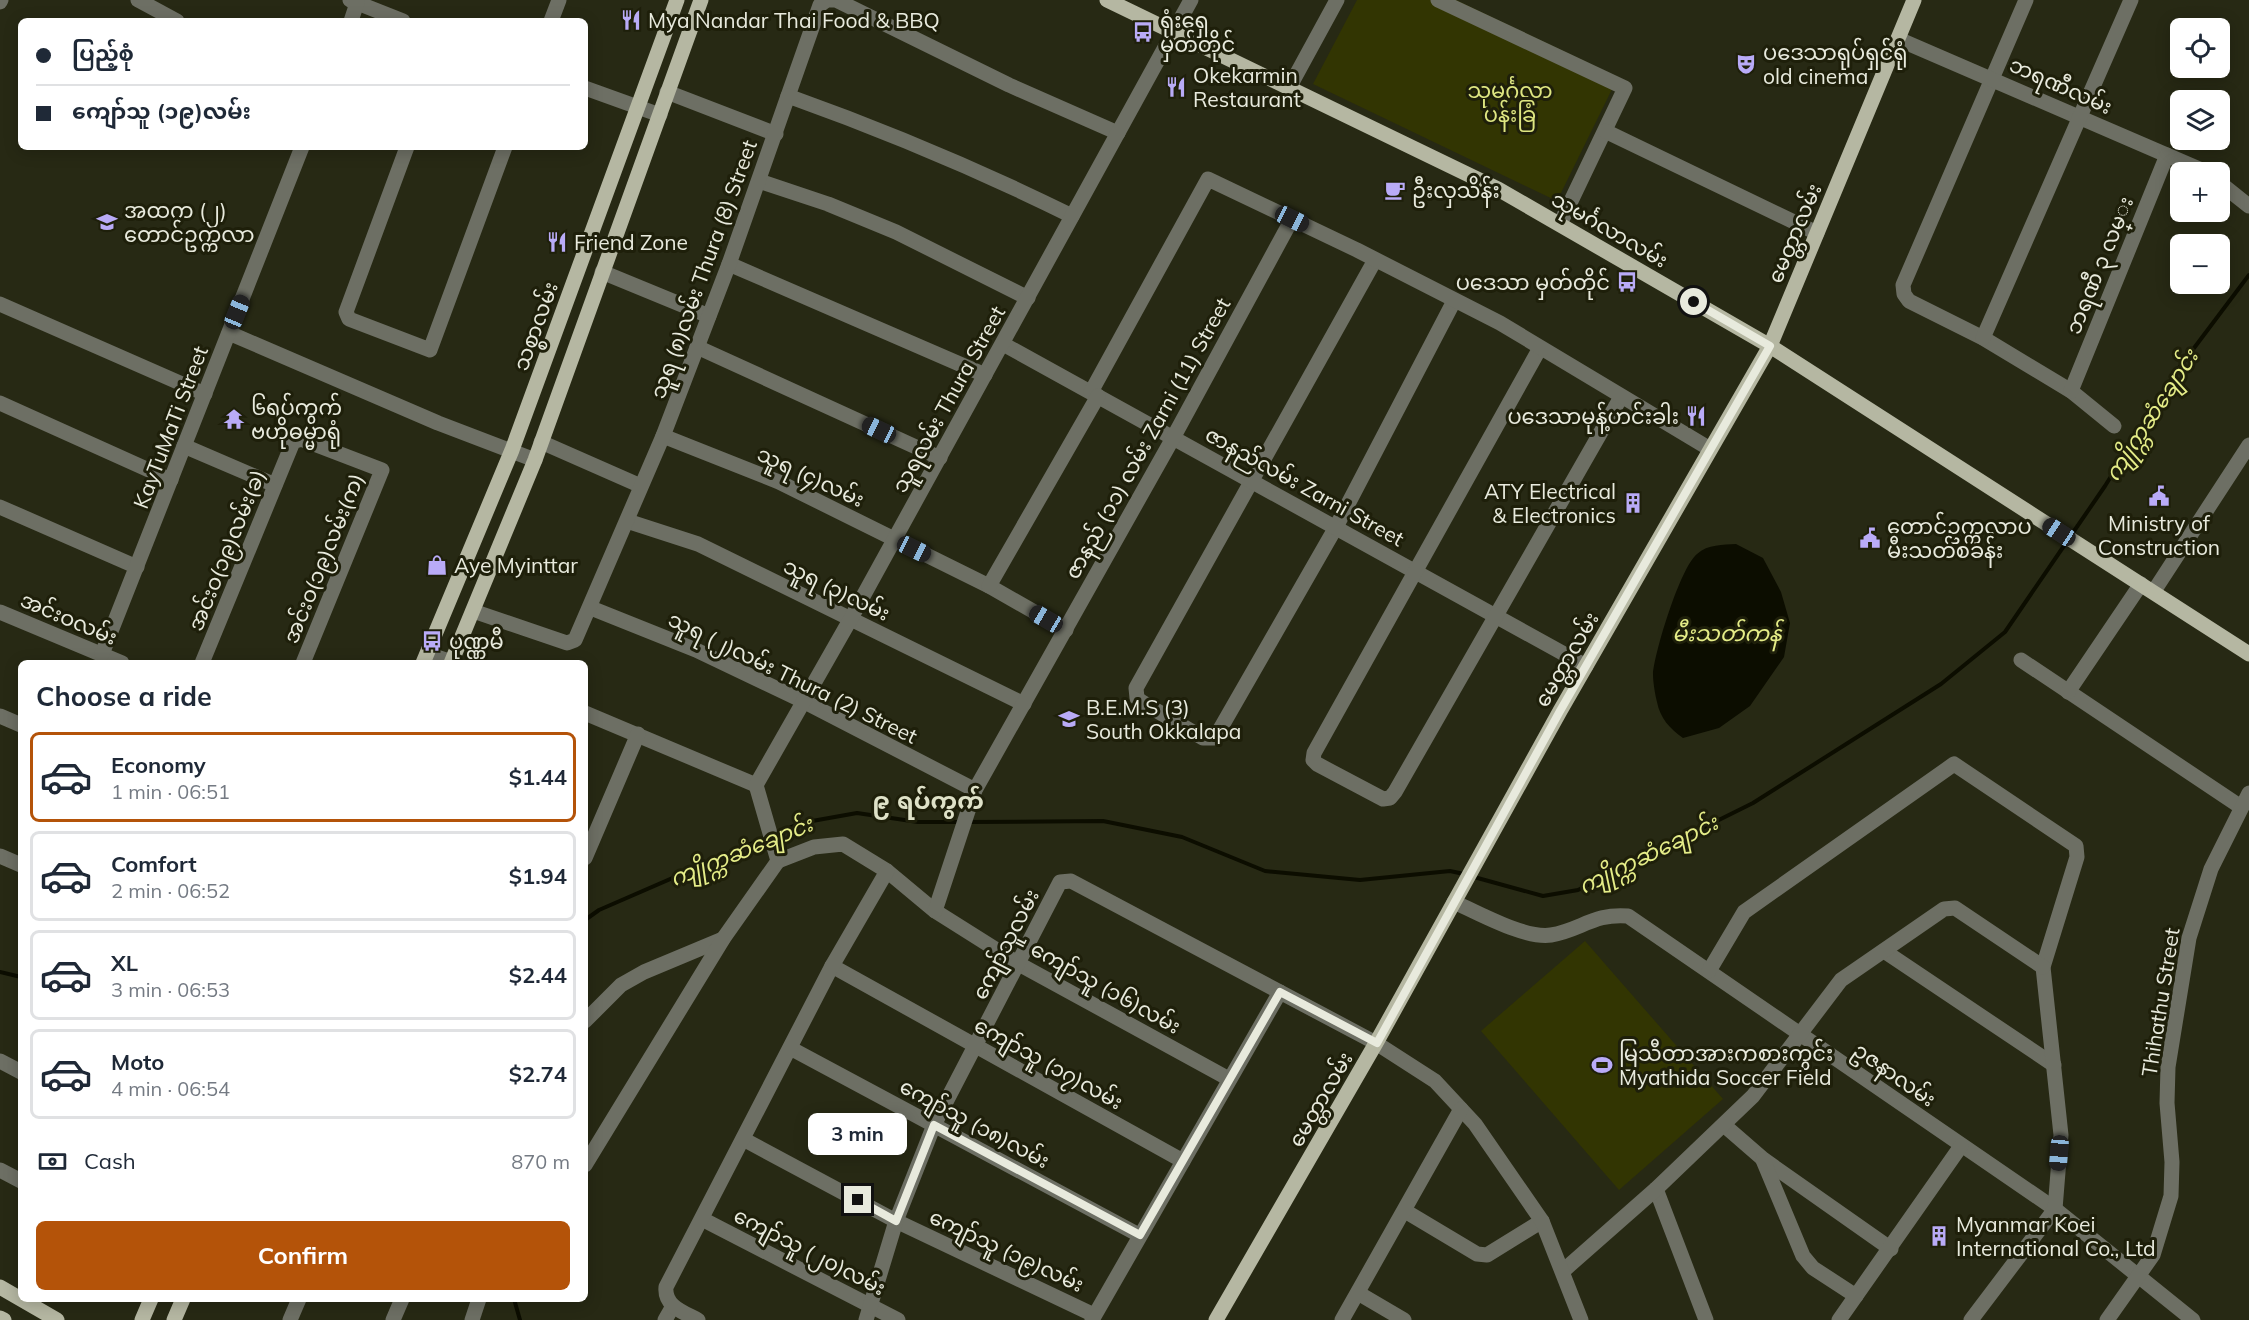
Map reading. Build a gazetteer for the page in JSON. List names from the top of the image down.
{
  "streets": {
    "main road": ["သုမင်္ဂလာလမ်း", "မေတ္တာလမ်း", "သစ္စာလမ်း"],
    "street": [
      "ဘရဏီလမ်း",
      "ဘရဏီ ၃ လမ္း",
      "သူရ (၈)လမ်း Thura (8) Street",
      "သူရလမ်း Thura Street",
      "KayTuMaTi Street",
      "ဇာနည် (၁၁) လမ်း Zarni (11) Street",
      "သူရ (၄)လမ်း",
      "ဇာနည်လမ်း Zarni Street",
      "အင်းဝ(၁၉)လမ်း(ခ)",
      "အင်းဝ(၁၉)လမ်း(က)",
      "သူရ (၃)လမ်း",
      "အင်းဝလမ်း",
      "သူရ (၂)လမ်း Thura (2) Street",
      "ကျော်သူလမ်း",
      "ကျော်သူ (၁၆)လမ်း",
      "Thihathu Street",
      "ကျော်သူ (၁၇)လမ်း",
      "ဥဇနာလမ်း",
      "ကျော်သူ (၁၈)လမ်း",
      "ကျော်သူ (၁၉)လမ်း",
      "ကျော်သူ (၂၀)လမ်း"
    ]
  },
  "crossings": [
    ["ဘရဏီလမ်း", "မေတ္တာလမ်း"],
    ["ဘရဏီလမ်း", "ဘရဏီ ၃ လမ္း"],
    ["သုမင်္ဂလာလမ်း", "မေတ္တာလမ်း"],
    ["သုမင်္ဂလာလမ်း", "သူရလမ်း Thura Street"],
    ["မေတ္တာလမ်း", "ဇာနည်လမ်း Zarni Street"],
    ["မေတ္တာလမ်း", "ကျော်သူလမ်း"],
    ["မေတ္တာလမ်း", "ဥဇနာလမ်း"],
    ["သူရ (၈)လမ်း Thura (8) Street", "သူရ (၄)လမ်း"],
    ["သူရ (၈)လမ်း Thura (8) Street", "သူရ (၃)လမ်း"],
    ["သူရ (၈)လမ်း Thura (8) Street", "သူရ (၂)လမ်း Thura (2) Street"],
    ["သူရလမ်း Thura Street", "သူရ (၄)လမ်း"],
    ["သူရလမ်း Thura Street", "ဇာနည်လမ်း Zarni Street"],
    ["သူရလမ်း Thura Street", "သူရ (၃)လမ်း"],
    ["သူရလမ်း Thura Street", "သူရ (၂)လမ်း Thura (2) Street"],
    ["KayTuMaTi Street", "အင်းဝလမ်း"],
    ["ဇာနည် (၁၁) လမ်း Zarni (11) Street", "သူရ (၄)လမ်း"],
    ["ဇာနည် (၁၁) လမ်း Zarni (11) Street", "ဇာနည်လမ်း Zarni Street"],
    ["ဇာနည် (၁၁) လမ်း Zarni (11) Street", "သူရ (၃)လမ်း"],
    ["ဇာနည် (၁၁) လမ်း Zarni (11) Street", "သူရ (၂)လမ်း Thura (2) Street"],
    ["ဇာနည် (၁၁) လမ်း Zarni (11) Street", "ကျော်သူ (၁၆)လမ်း"],
    ["အင်းဝ(၁၉)လမ်း(ခ)", "အင်းဝ(၁၉)လမ်း(က)"],
    ["ကျော်သူလမ်း", "ကျော်သူ (၁၆)လမ်း"],
    ["ကျော်သူလမ်း", "ကျော်သူ (၁၇)လမ်း"],
    ["ကျော်သူလမ်း", "ကျော်သူ (၁၈)လမ်း"],
    ["ကျော်သူလမ်း", "ကျော်သူ (၁၉)လမ်း"],
    ["ကျော်သူလမ်း", "ကျော်သူ (၂၀)လမ်း"],
    ["Thihathu Street", "ဥဇနာလမ်း"]
  ],
  "districts": ["၉ ရပ်ကွက်"],
  "water": ["ကျိုက္ကဆံချောင်း", "မီးသတ်ကန်"],
  "parks": ["သုမင်္ဂလာ ပန်းခြံ"],
  "places": {
    "restaurant": [
      "Mya Nandar Thai Food & BBQ",
      "Okekarmin Restaurant",
      "Friend Zone",
      "ပဒေသာမုန့်ဟင်းခါး"
    ],
    "bus stop": ["ရုံးရှေ့ မှတ်တိုင်", "ပဒေသာ မှတ်တိုင်", "ပုဏ္ဏမီ"],
    "theatre": ["ပဒေသာရုပ်ရှင်ရုံ old cinema"],
    "cafe": ["ဦးလှသိန်း"],
    "school or university": ["အထက (၂) တောင်ဥက္ကလာ", "B.E.M.S (3) South Okkalapa"],
    "temple": ["၆ရပ်ကွက် ဗဟိုဓမ္မာရုံ"],
    "public building": ["Ministry of Construction", "တောင်ဥက္ကလာပ မီးသတ်စခန်း"],
    "building": ["ATY Electrical & Electronics", "Myanmar Koei International Co., Ltd"],
    "shop": ["Aye Myinttar"],
    "sports": ["မြသီတာအားကစားကွင်း Myathida Soccer Field"]
  },
  "page": {
    "map_buttons": ["+", "−"],
    "banner": ["ပြည့်စုံ", "ကျော်သူ (၁၉)လမ်း"],
    "heading": "Choose a ride",
    "list": [
      {
        "name": "Economy",
        "note": "1 min · 06:51",
        "value": "$1.44"
      },
      {
        "name": "Comfort",
        "note": "2 min · 06:52",
        "value": "$1.94"
      },
      {
        "name": "XL",
        "note": "3 min · 06:53",
        "value": "$2.44"
      },
      {
        "name": "Moto",
        "note": "4 min · 06:54",
        "value": "$2.74"
      }
    ],
    "bubble": "3 min",
    "pay": ["Cash", "870 m"],
    "buttons": "Confirm"
  }
}
